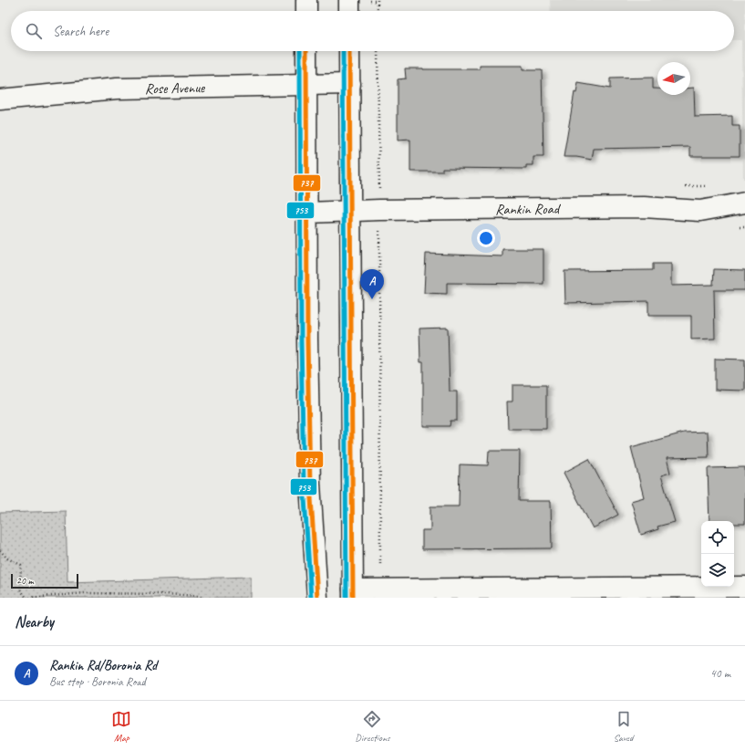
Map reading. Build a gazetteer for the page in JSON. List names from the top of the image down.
{
  "streets": {
    "street": ["Rose Avenue", "Rankin Road"]
  },
  "lines": ["transit line 737", "transit line 753"],
  "scale_bar": "20 m",
  "north": "left",
  "page": {
    "search": "Search here",
    "pins": "A",
    "scale": "20 m",
    "heading": "Nearby",
    "list": [
      {
        "mark": "A",
        "name": "Rankin Rd/Boronia Rd",
        "note": "Bus stop · Boronia Road",
        "value": "40 m"
      }
    ],
    "nav": ["Map", "Directions", "Saved"]
  }
}
